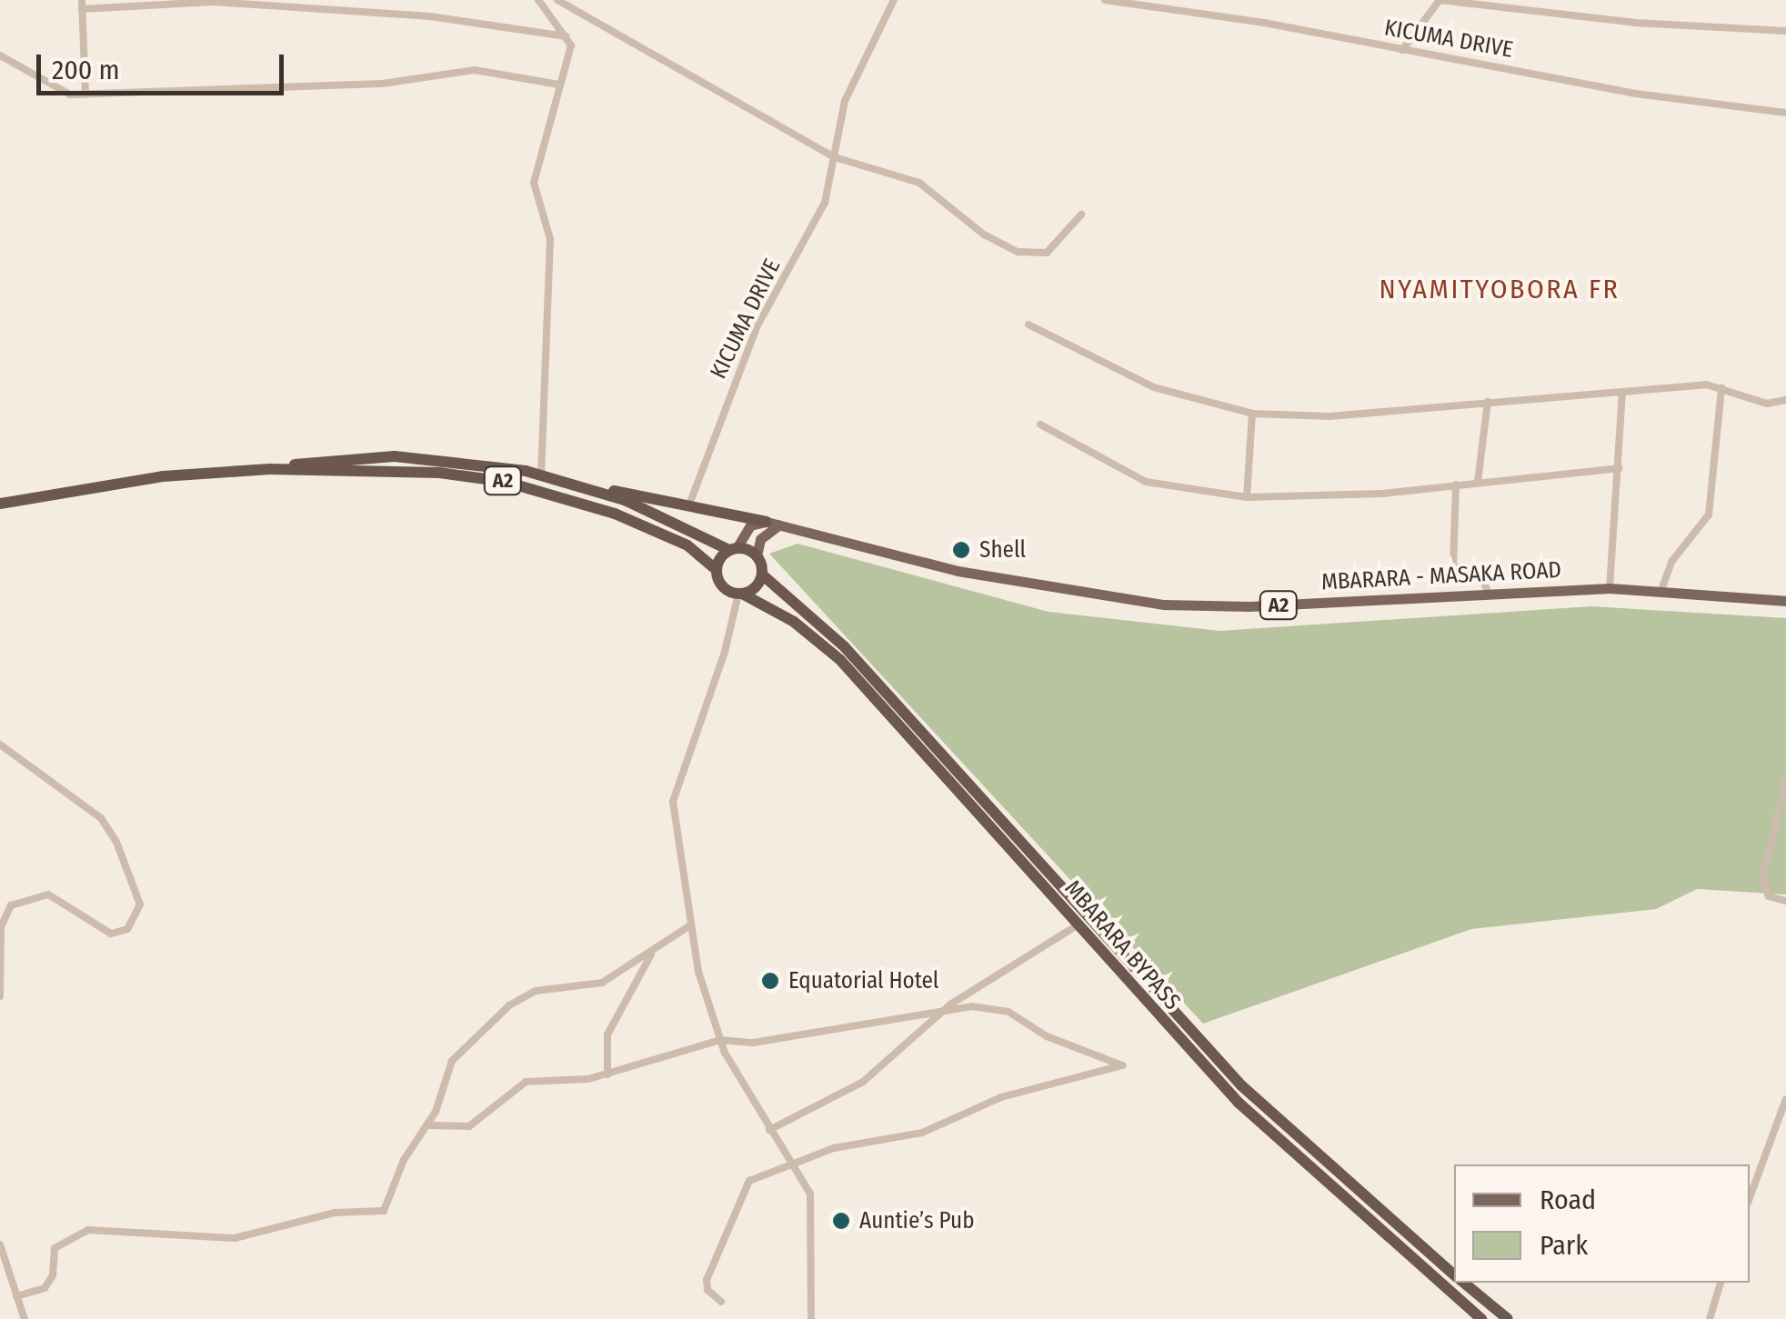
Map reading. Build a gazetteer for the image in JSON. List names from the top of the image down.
{
  "streets": {
    "highway": ["A2", "MBARARA BYPASS"],
    "main road": ["MBARARA - MASAKA ROAD"],
    "street": ["KICUMA DRIVE"]
  },
  "crossings": [
    ["KICUMA DRIVE", "A2"],
    ["A2", "MBARARA - MASAKA ROAD"],
    ["A2", "MBARARA BYPASS"]
  ],
  "districts": ["NYAMITYOBORA FR"],
  "places": ["Shell", "Equatorial Hotel", "Auntie’s Pub"],
  "legend": ["Road", "Park"],
  "scale_bar": "200 m"
}
